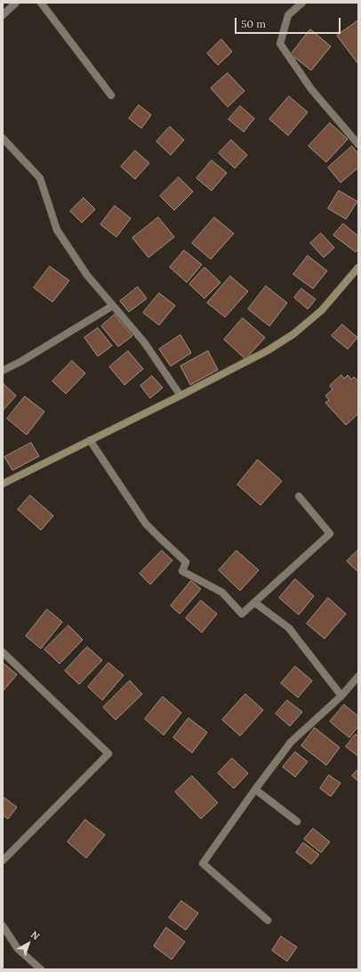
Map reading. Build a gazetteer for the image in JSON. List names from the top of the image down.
{
  "scale_bar": "50 m",
  "north": "top right"
}
